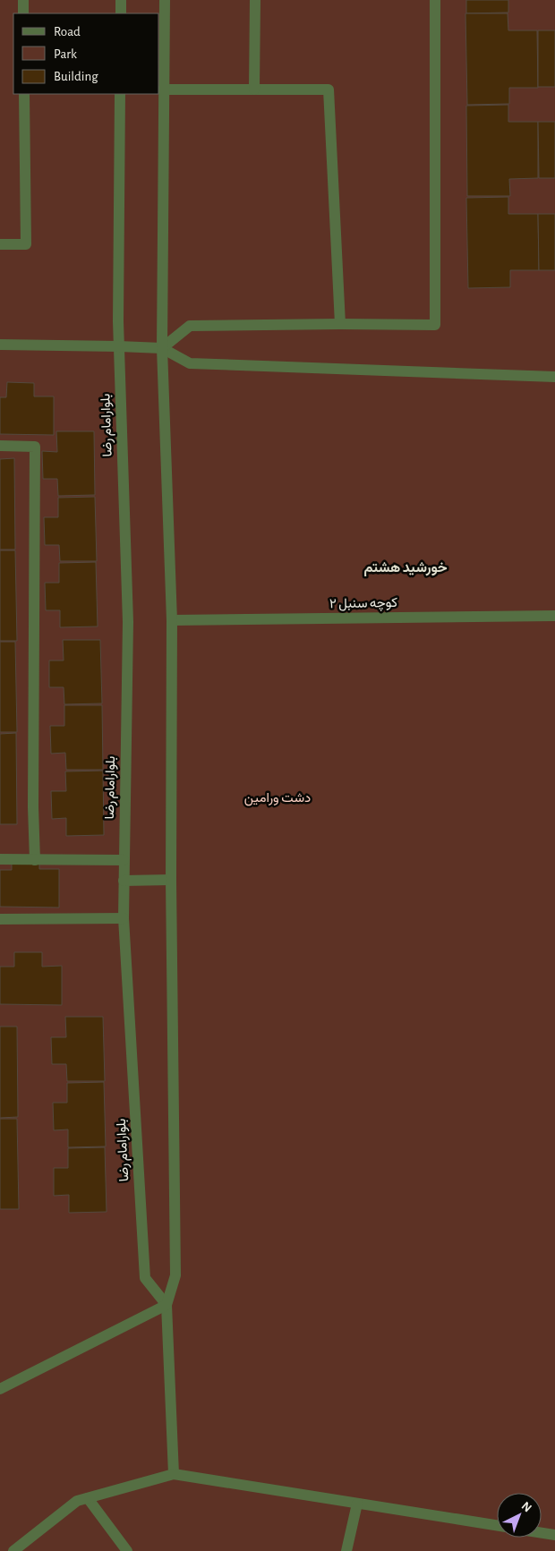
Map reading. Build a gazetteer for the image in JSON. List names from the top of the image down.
{
  "streets": {
    "street": ["بلوارامام رضا", "کوچه سنبل ۲"]
  },
  "districts": ["خورشید هشتم"],
  "parks": ["دشت ورامین"],
  "legend": ["Road", "Park", "Building"],
  "north": "top right"
}
